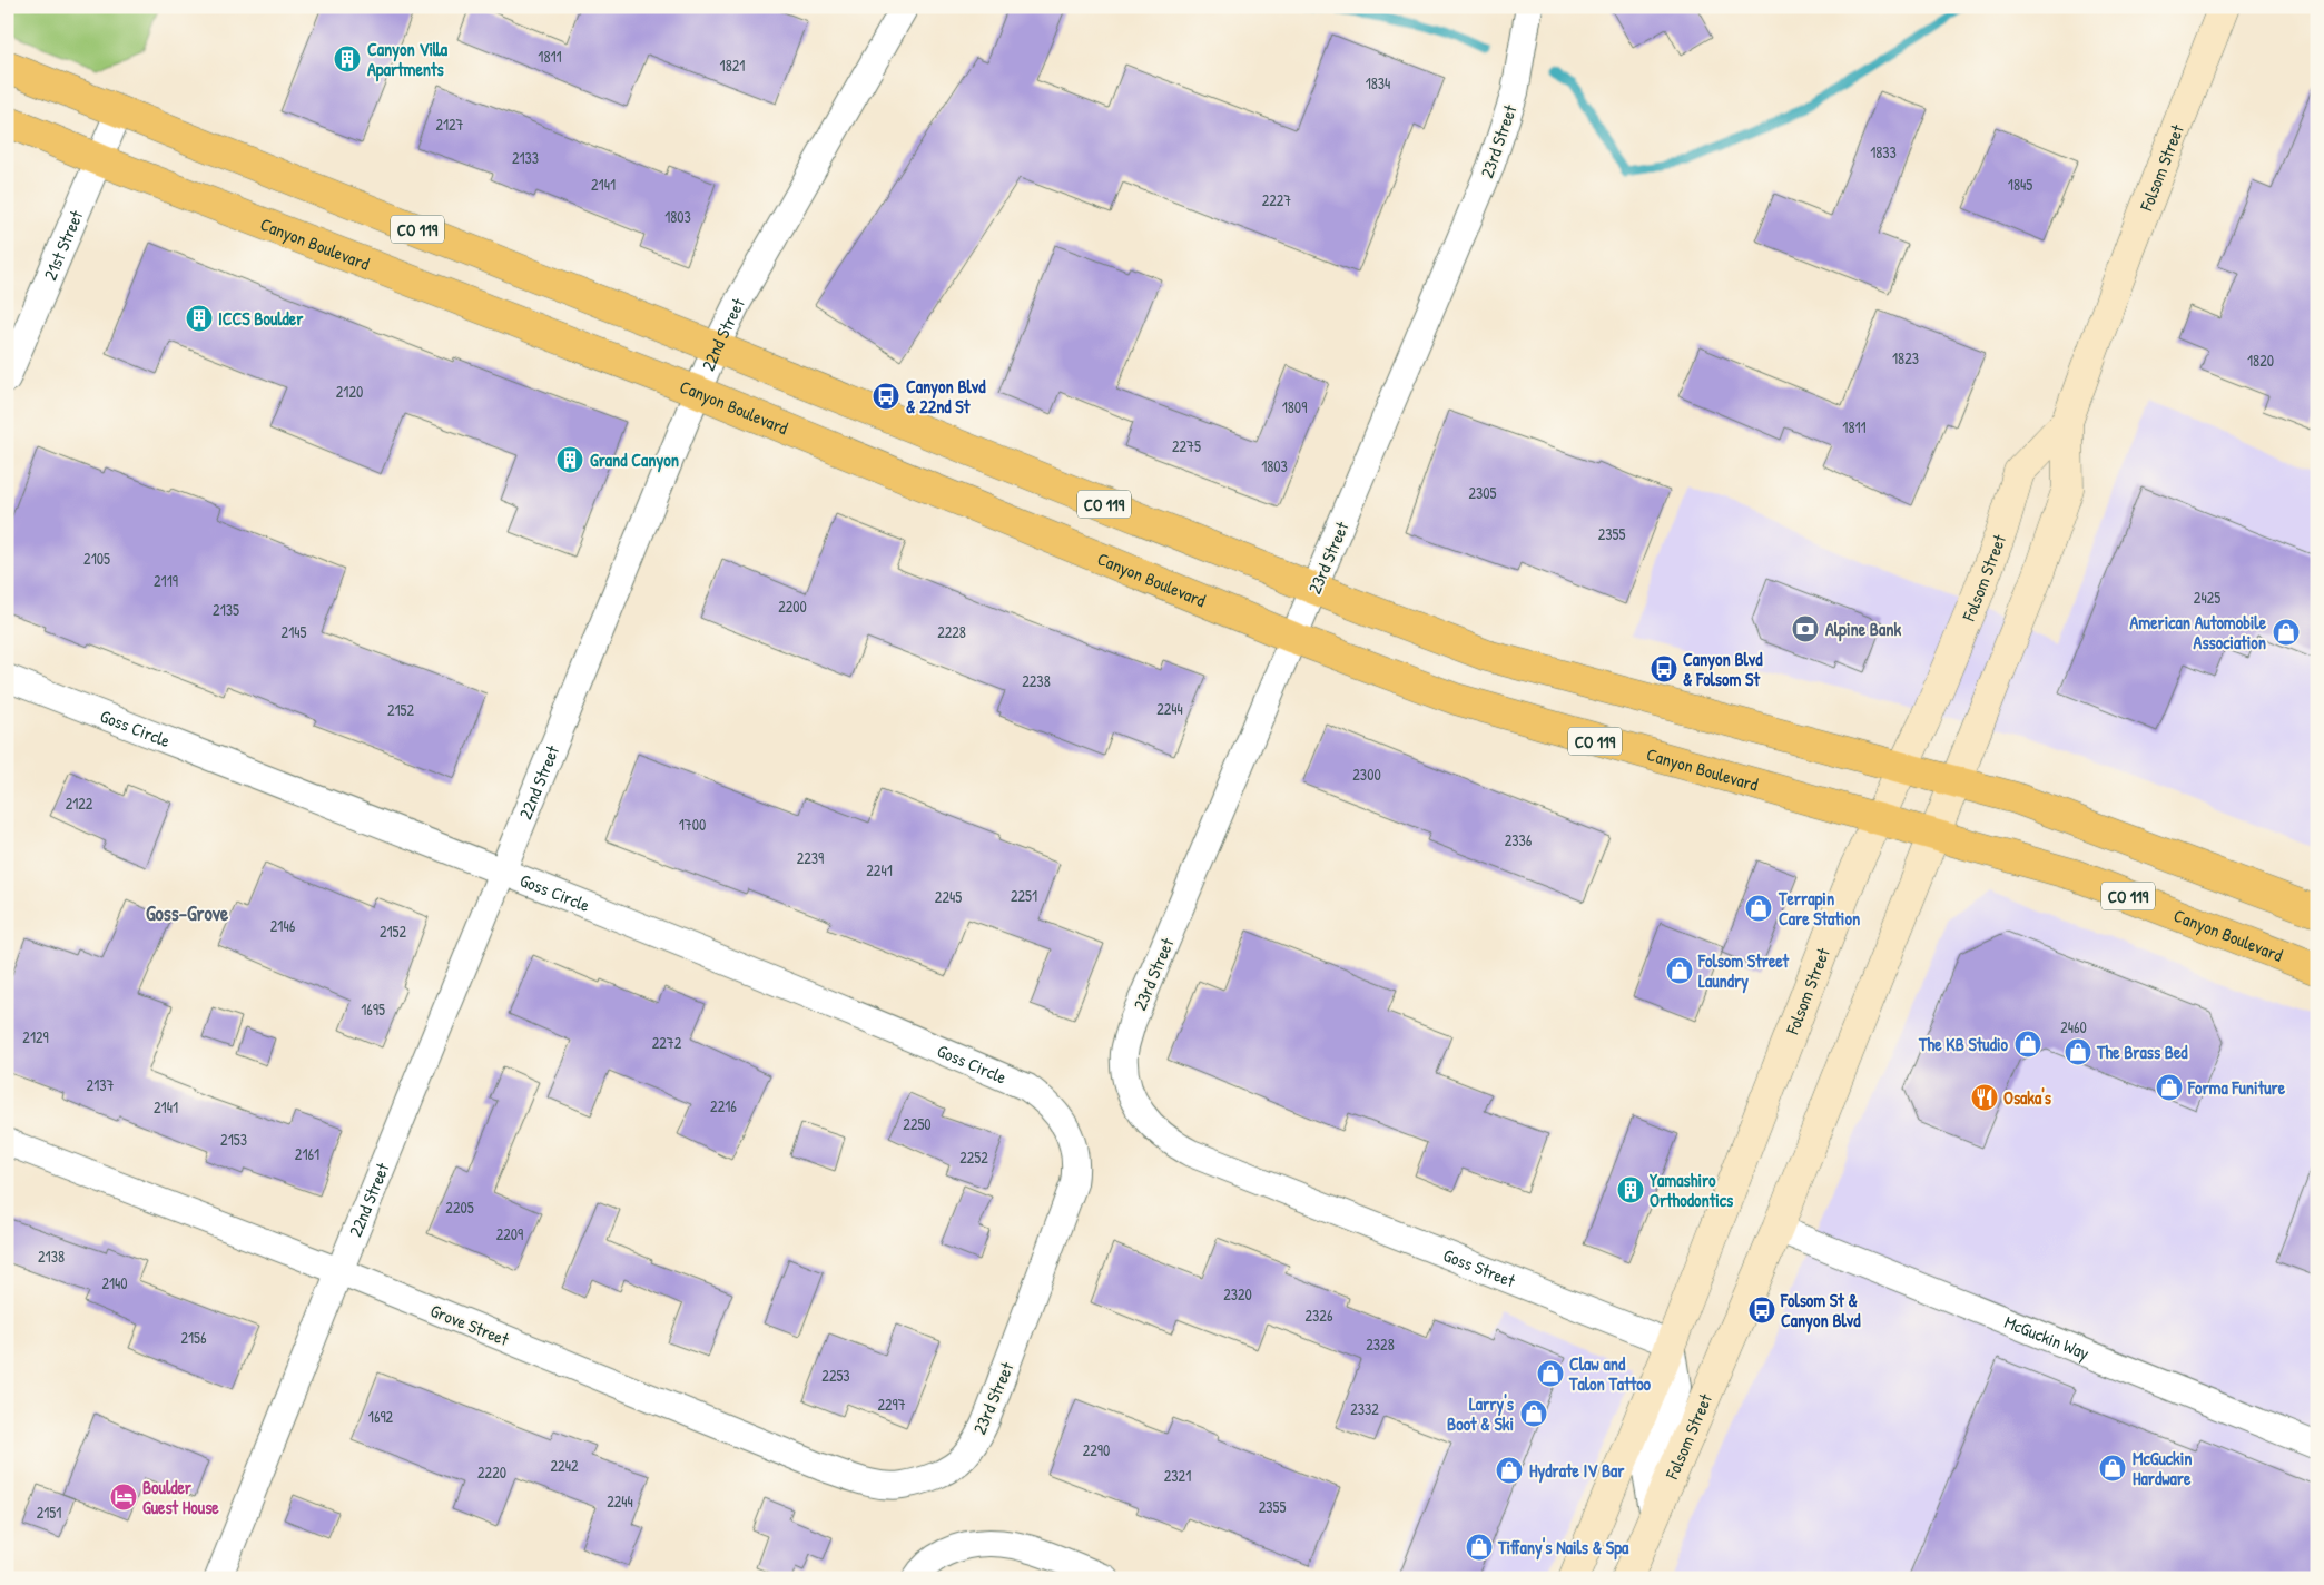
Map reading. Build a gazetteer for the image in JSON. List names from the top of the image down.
{
  "streets": {
    "main road": ["Folsom Street", "CO 119", "Canyon Boulevard"],
    "street": [
      "23rd Street",
      "21st Street",
      "22nd Street",
      "Goss Circle",
      "Goss Street",
      "Grove Street",
      "McGuckin Way"
    ]
  },
  "crossings": [
    ["23rd Street", "CO 119"],
    ["23rd Street", "Canyon Boulevard"],
    ["23rd Street", "Goss Circle"],
    ["23rd Street", "Goss Street"],
    ["23rd Street", "Grove Street"],
    ["Folsom Street", "CO 119"],
    ["Folsom Street", "Canyon Boulevard"],
    ["Folsom Street", "Goss Street"],
    ["Folsom Street", "McGuckin Way"],
    ["CO 119", "21st Street"],
    ["CO 119", "22nd Street"],
    ["Canyon Boulevard", "21st Street"],
    ["Canyon Boulevard", "22nd Street"],
    ["22nd Street", "Goss Circle"],
    ["22nd Street", "Grove Street"]
  ],
  "districts": ["Goss-Grove"],
  "places": {
    "building": [
      "Canyon Villa Apartments",
      "ICCS Boulder",
      "Grand Canyon",
      "Yamashiro Orthodontics"
    ],
    "bus stop": ["Canyon Blvd & 22nd St", "Canyon Blvd & Folsom St", "Folsom St & Canyon Blvd"],
    "bank": ["Alpine Bank"],
    "shop": [
      "American Automobile Association",
      "Terrapin Care Station",
      "Folsom Street Laundry",
      "The KB Studio",
      "The Brass Bed",
      "Forma Funiture",
      "Claw and Talon Tattoo",
      "Larry's Boot & Ski",
      "McGuckin Hardware",
      "Hydrate IV Bar",
      "Tiffany's Nails & Spa"
    ],
    "restaurant": ["Osaka's"],
    "hotel": ["Boulder Guest House"]
  },
  "house_numbers": [
    "1811",
    "1821",
    "1834",
    "2127",
    "1833",
    "2133",
    "2141",
    "1845",
    "2227",
    "1803",
    "1823",
    "1820",
    "2120",
    "1809",
    "1811",
    "2275",
    "1803",
    "2305",
    "2355",
    "2105",
    "2119",
    "2425",
    "2200",
    "2135",
    "2145",
    "2228",
    "2238",
    "2244",
    "2152",
    "2300",
    "2122",
    "1700",
    "2336",
    "2239",
    "2241",
    "2251",
    "2245",
    "2146",
    "2152",
    "1695",
    "2460",
    "2129",
    "2272",
    "2137",
    "2216",
    "2141",
    "2250",
    "2153",
    "2161",
    "2252",
    "2205",
    "2209",
    "2138",
    "2140",
    "2320",
    "2326",
    "2156",
    "2328",
    "2253",
    "2297",
    "2332",
    "1692",
    "2290",
    "2242",
    "2220",
    "2321",
    "2244",
    "2355",
    "2151"
  ]
}
